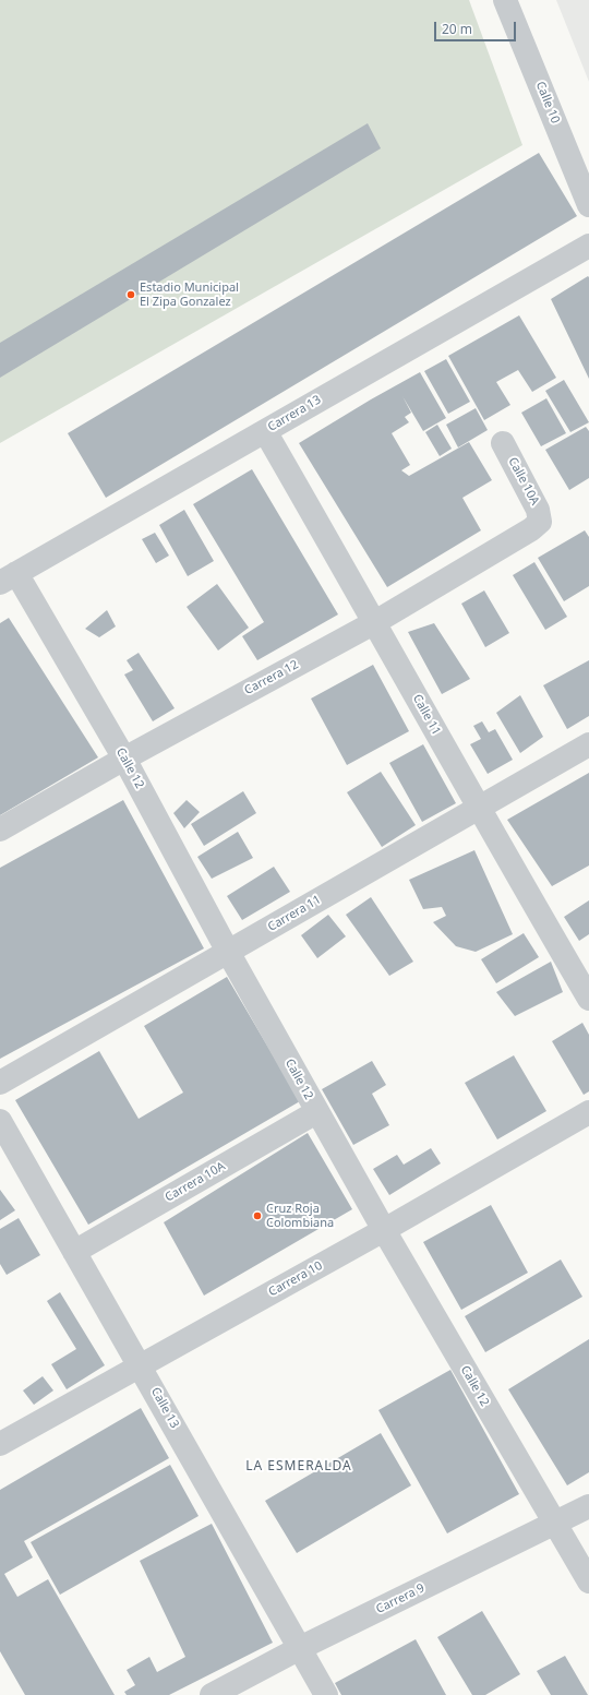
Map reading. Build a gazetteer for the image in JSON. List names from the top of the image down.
{
  "streets": {
    "street": [
      "Calle 10",
      "Carrera 13",
      "Calle 10A",
      "Carrera 12",
      "Calle 11",
      "Calle 12",
      "Carrera 11",
      "Carrera 10A",
      "Carrera 10",
      "Calle 13",
      "Carrera 9"
    ]
  },
  "crossings": [
    ["Carrera 13", "Calle 11"],
    ["Carrera 13", "Calle 12"],
    ["Calle 10A", "Carrera 12"],
    ["Carrera 12", "Calle 11"],
    ["Carrera 12", "Calle 12"],
    ["Calle 11", "Carrera 11"],
    ["Calle 12", "Carrera 11"],
    ["Calle 12", "Carrera 10A"],
    ["Calle 12", "Carrera 10"],
    ["Calle 12", "Carrera 9"],
    ["Carrera 10A", "Calle 13"],
    ["Carrera 10", "Calle 13"],
    ["Calle 13", "Carrera 9"]
  ],
  "districts": ["LA ESMERALDA"],
  "places": ["Estadio Municipal El Zipa Gonzalez", "Cruz Roja Colombiana"],
  "scale_bar": "20 m"
}
